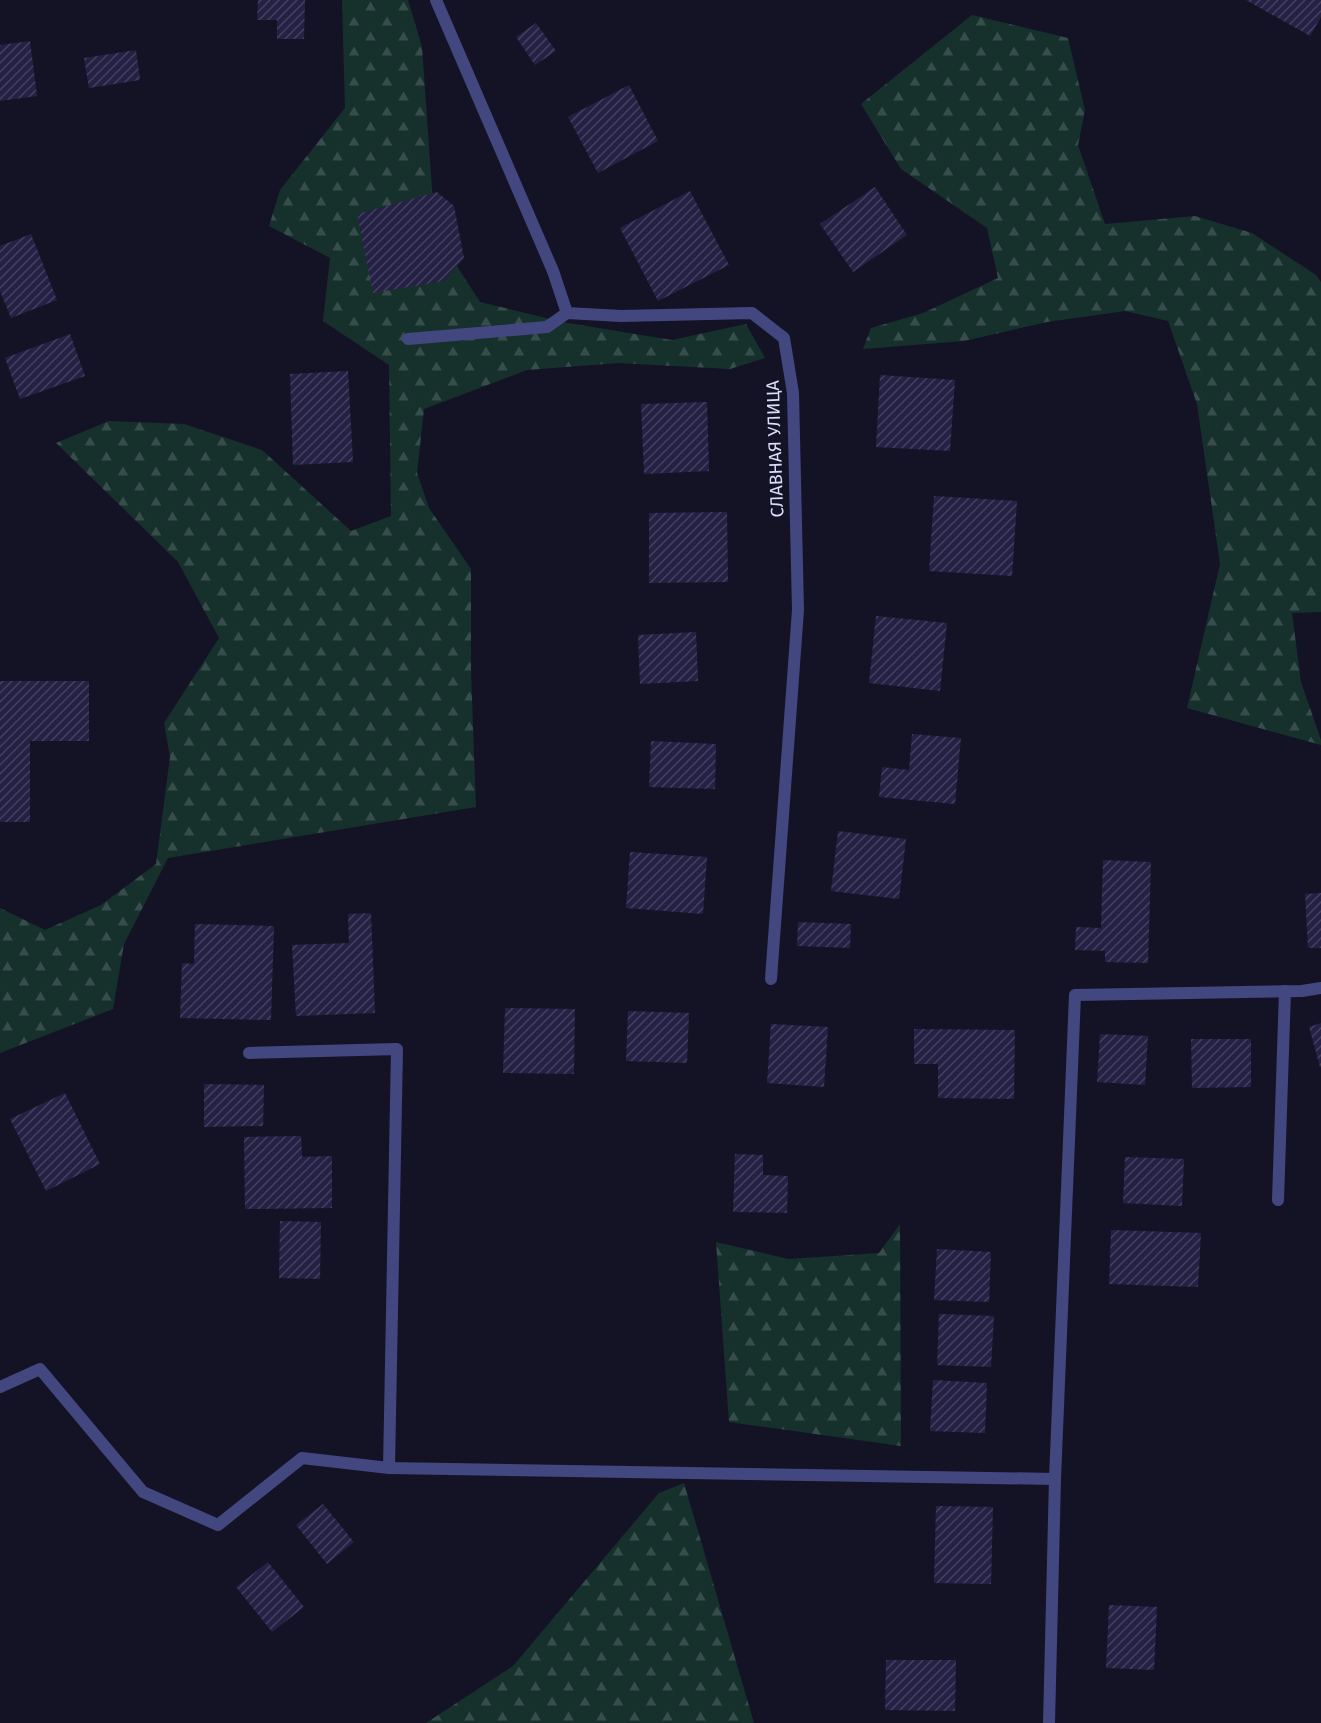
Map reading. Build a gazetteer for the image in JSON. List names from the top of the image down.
{
  "streets": {
    "street": ["СЛАВНАЯ УЛИЦА"]
  }
}
